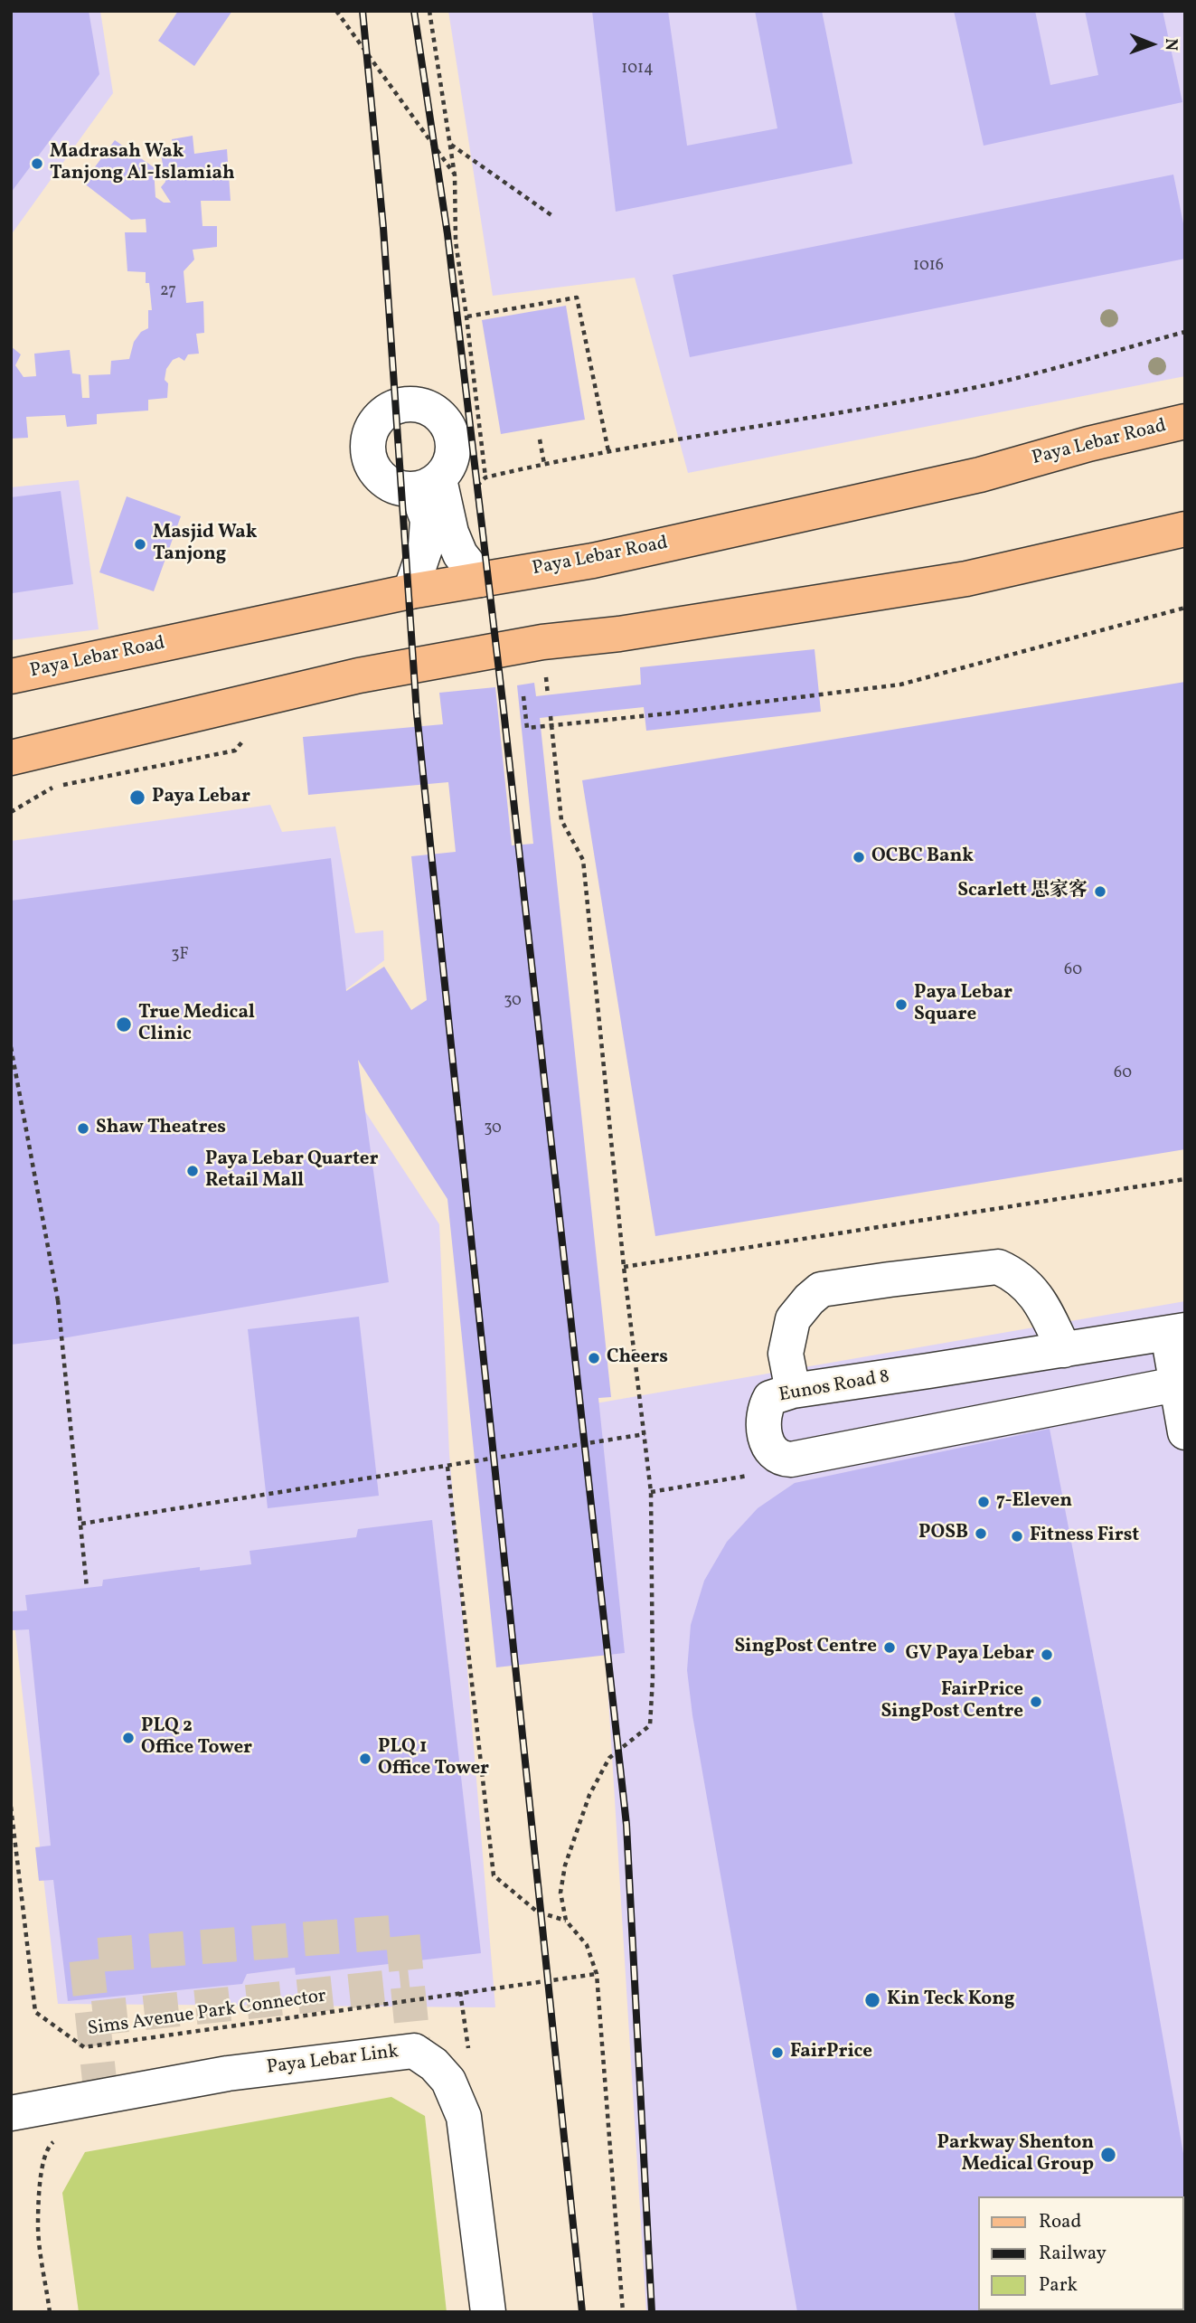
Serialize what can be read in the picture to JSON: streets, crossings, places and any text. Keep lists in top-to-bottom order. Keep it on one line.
{"streets":{"main road":["Paya Lebar Road"],"street":["Eunos Road 8","Paya Lebar Link"],"path":["Sims Avenue Park Connector"]},"places":["Madrasah Wak Tanjong Al-Islamiah","Masjid Wak Tanjong","Paya Lebar","OCBC Bank","Scarlett 思家客","Paya Lebar Square","True Medical Clinic","Shaw Theatres","Paya Lebar Quarter Retail Mall","Cheers","7-Eleven","POSB","Fitness First","SingPost Centre","GV Paya Lebar","FairPrice SingPost Centre","PLQ 2 Office Tower","PLQ 1 Office Tower","Kin Teck Kong","FairPrice","Parkway Shenton Medical Group"],"house_numbers":["1014","1016","27","3F","60","30","60","30"],"legend":["Road","Railway","Park"],"north":"right"}
